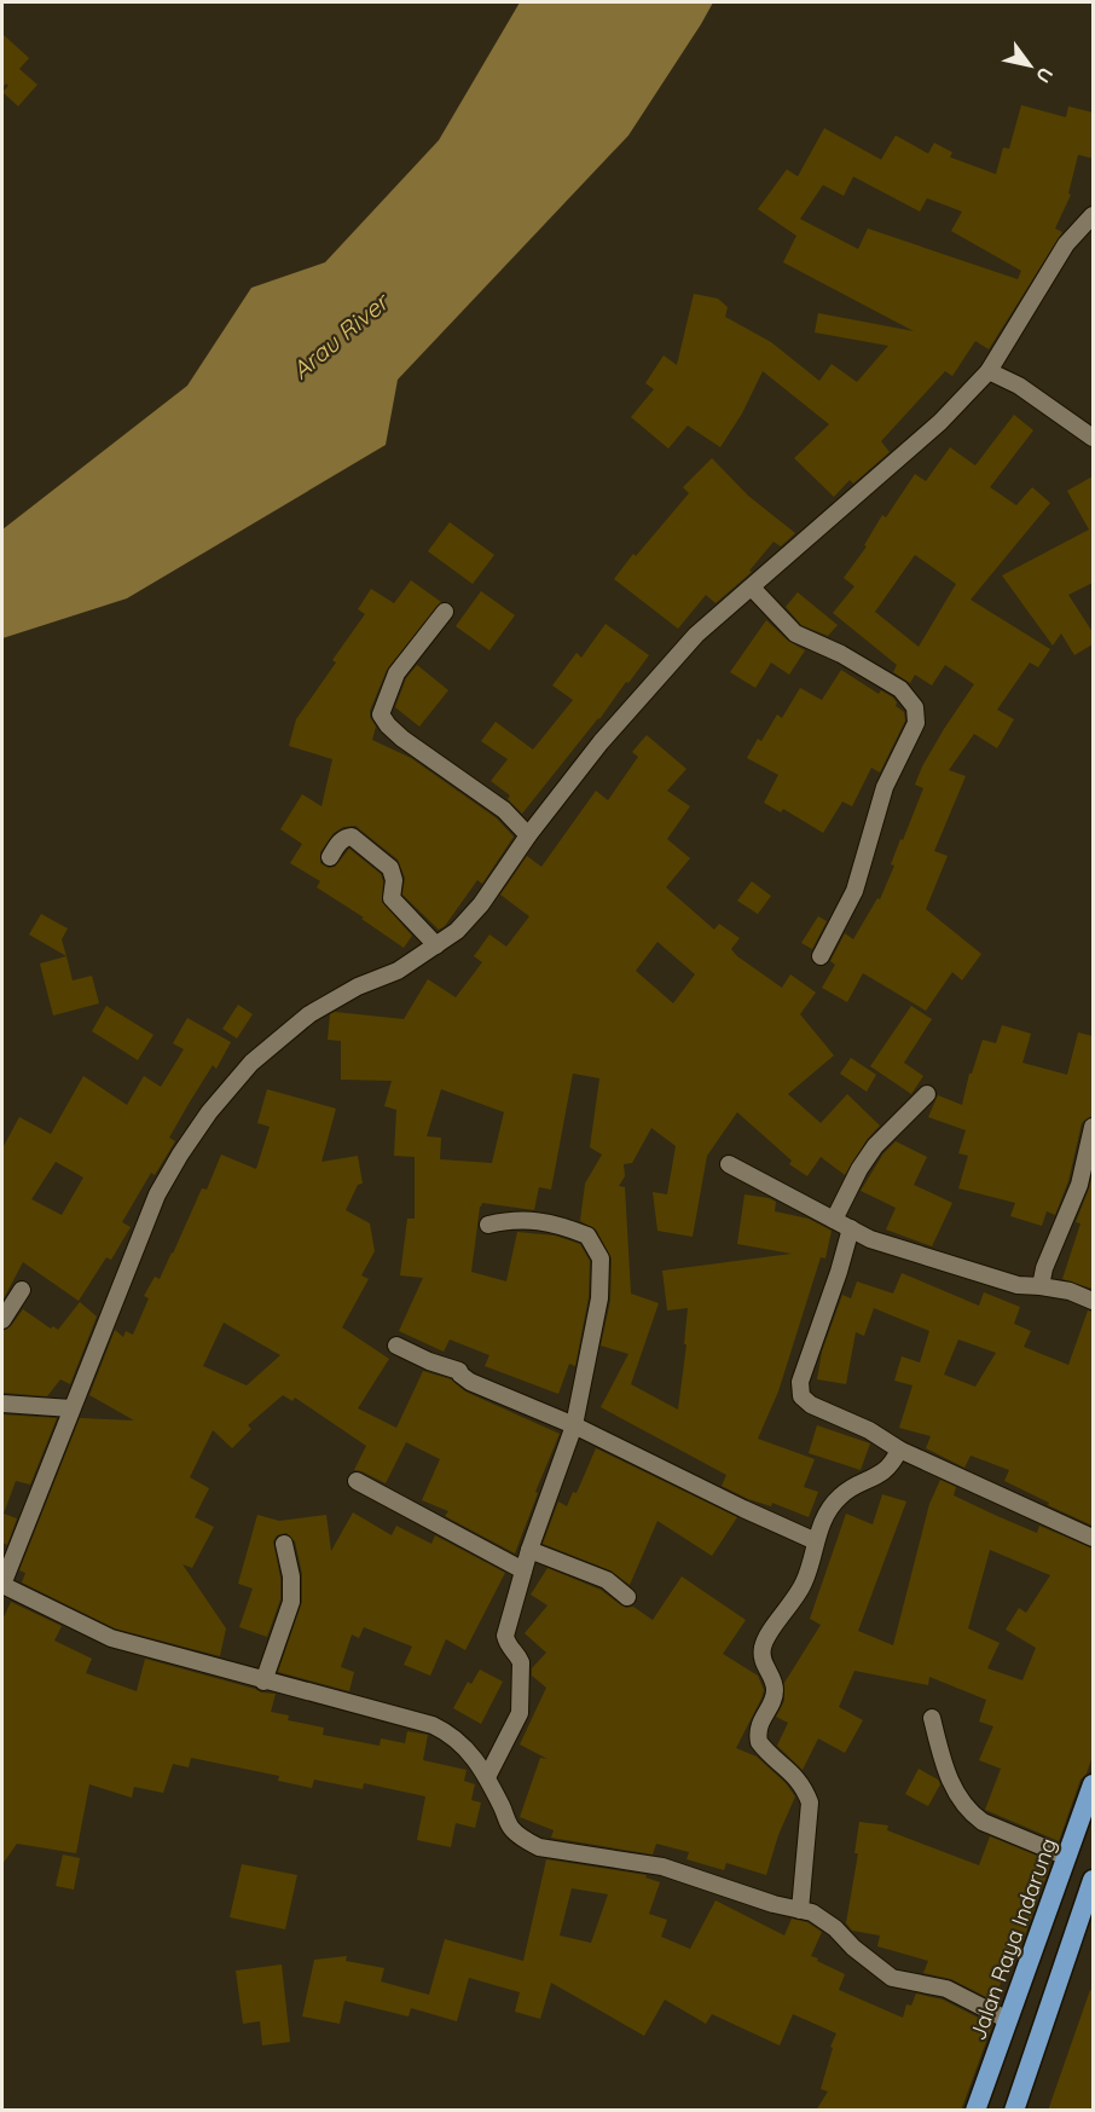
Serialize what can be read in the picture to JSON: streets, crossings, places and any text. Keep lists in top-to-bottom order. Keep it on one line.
{"streets":{"highway":["Jalan Raya Indarung"]},"water":["Arau River"],"north":"bottom right"}
